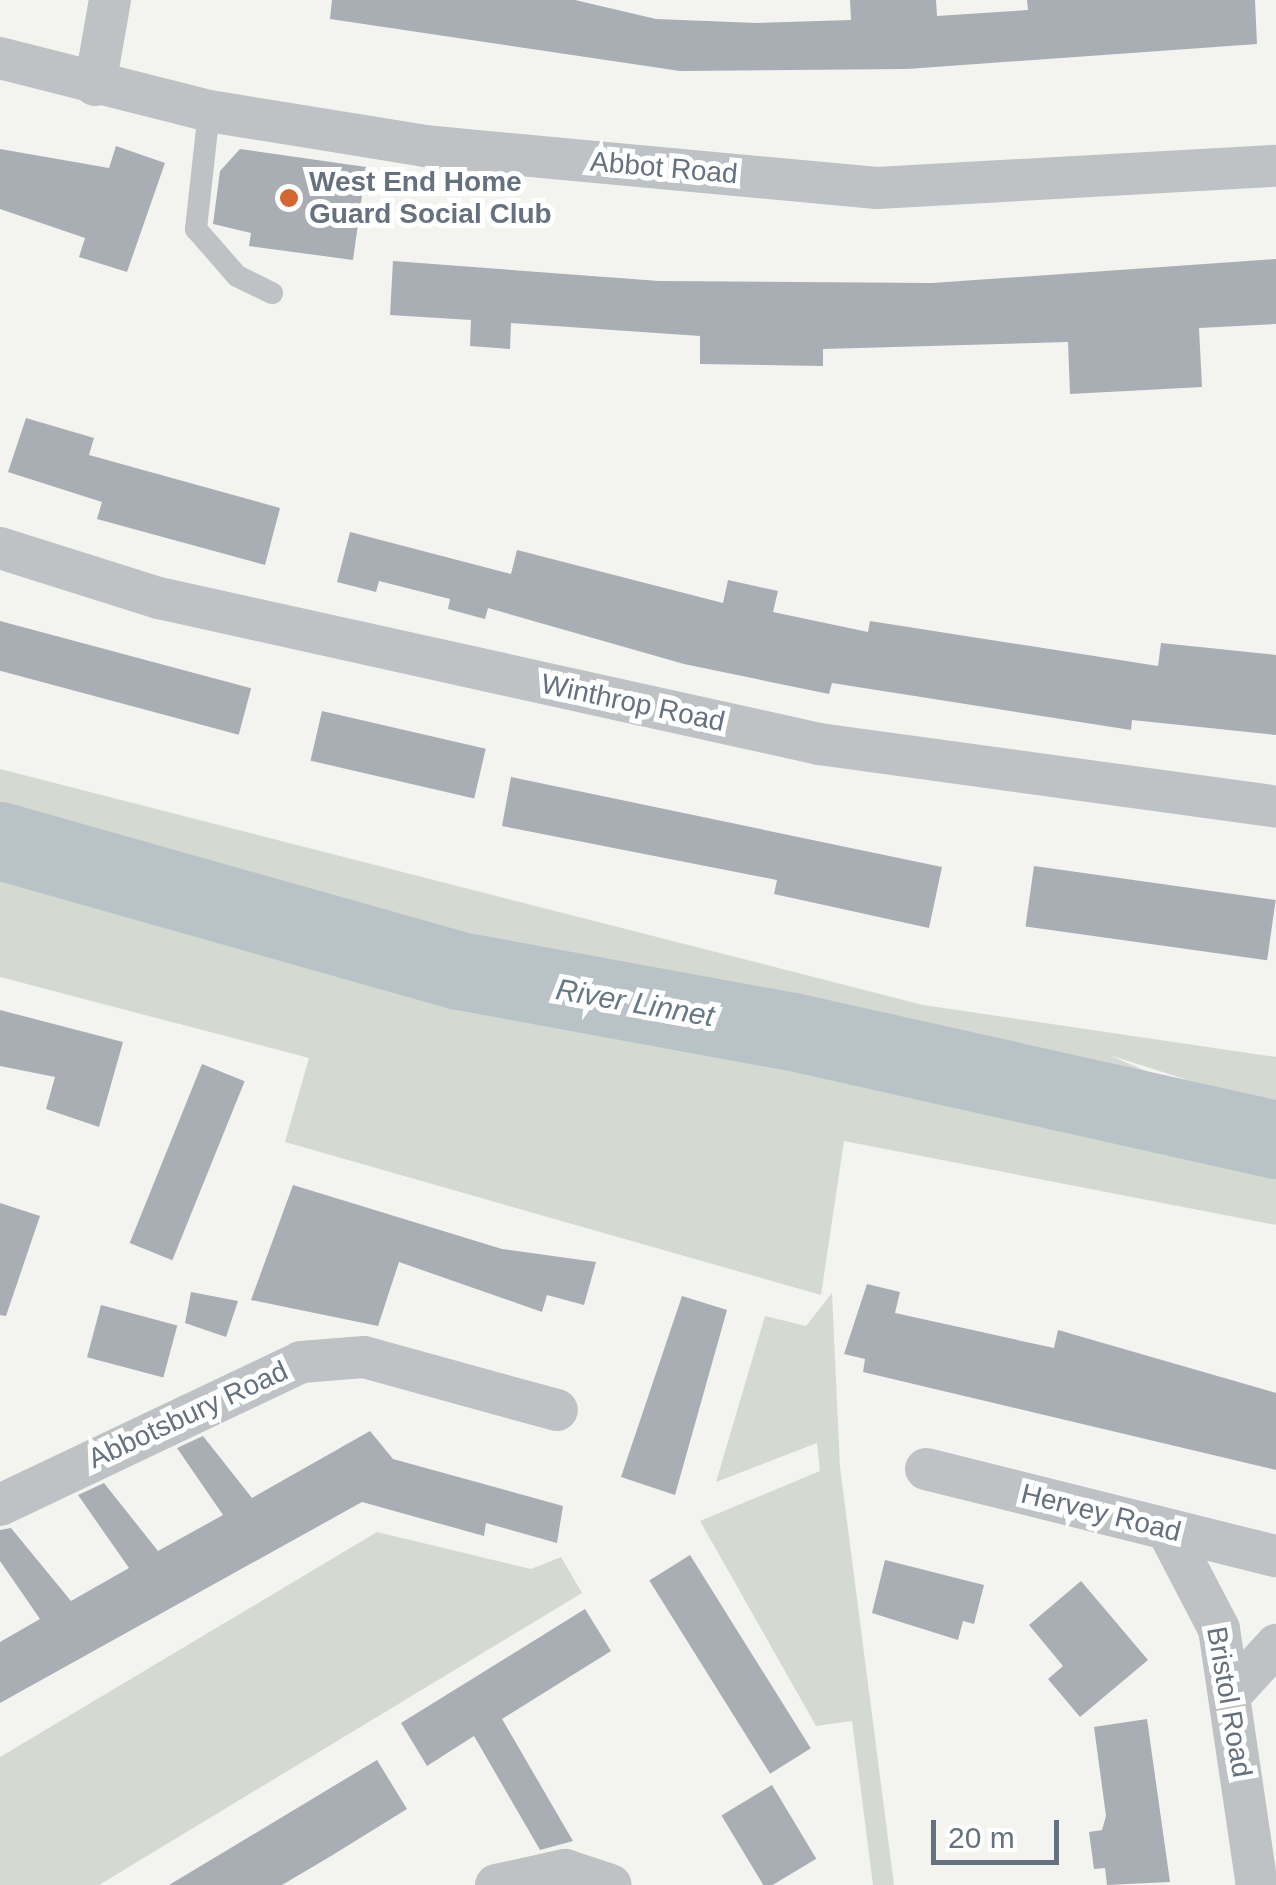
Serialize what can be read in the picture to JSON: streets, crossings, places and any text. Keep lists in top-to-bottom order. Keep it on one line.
{"streets":{"street":["Abbot Road","Winthrop Road","Abbotsbury Road","Hervey Road","Bristol Road"]},"crossings":[["Hervey Road","Bristol Road"]],"water":["River Linnet"],"places":["West End Home Guard Social Club"],"scale_bar":"20 m"}
